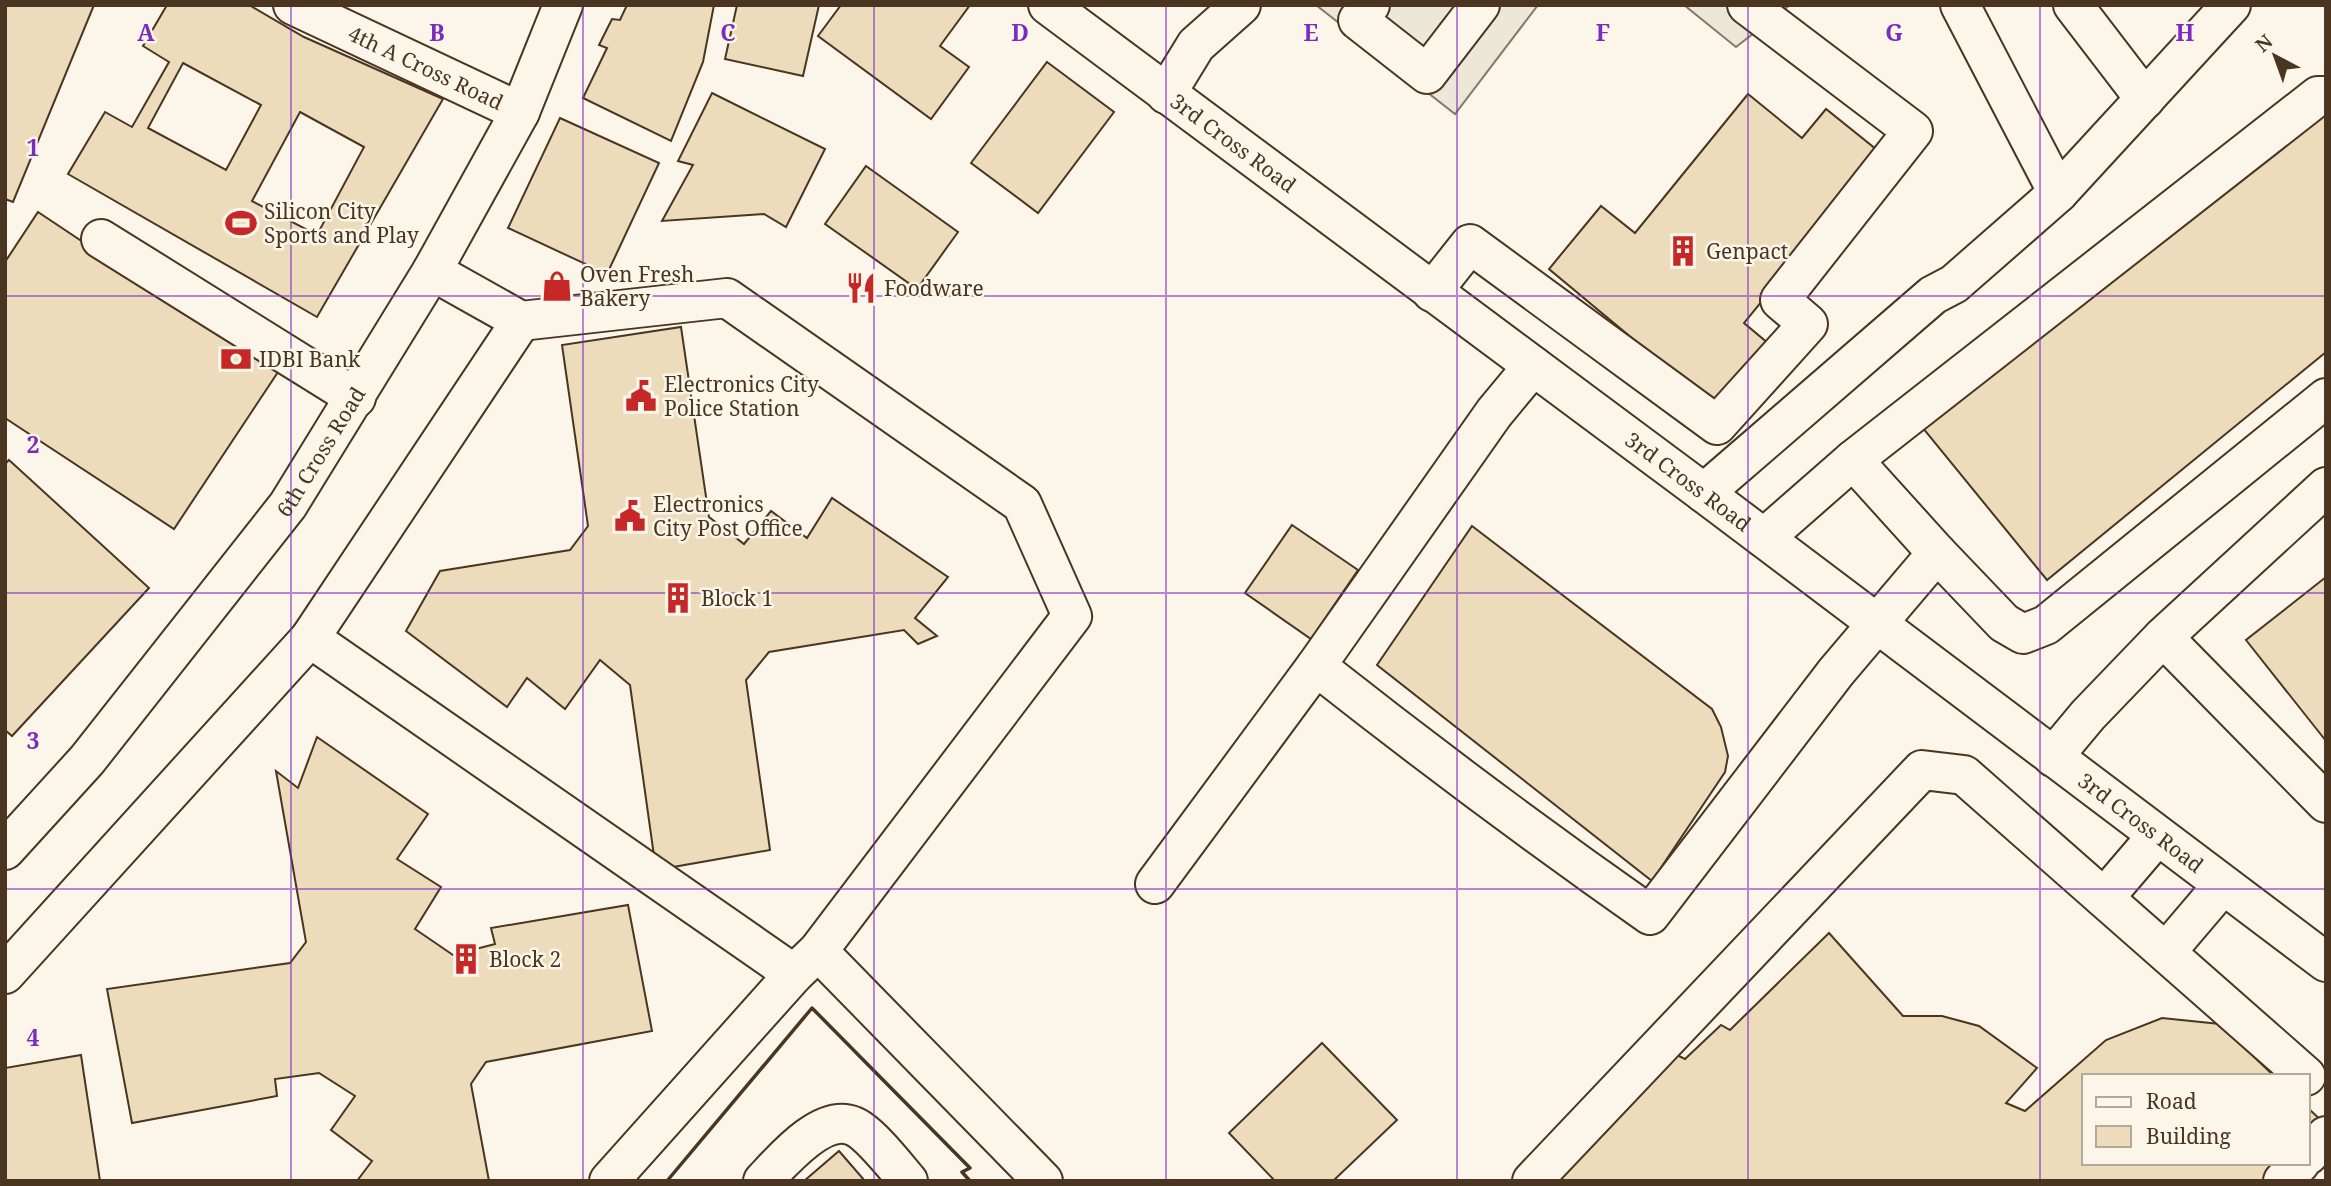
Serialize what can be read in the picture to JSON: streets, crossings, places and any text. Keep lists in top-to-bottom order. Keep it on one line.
{"streets":{"street":["4th A Cross Road","3rd Cross Road","6th Cross Road"]},"crossings":[["4th A Cross Road","6th Cross Road"]],"places":{"sports":["Silicon City Sports and Play"],"building":["Genpact","Block 1","Block 2"],"shop":["Oven Fresh Bakery"],"restaurant":["Foodware"],"bank":["IDBI Bank"],"public building":["Electronics City Police Station","Electronics City Post Office"]},"legend":["Road","Building"],"north":"top left","grid":{"columns":["A","B","C","D","E","F","G","H"],"rows":["1","2","3","4"]}}
